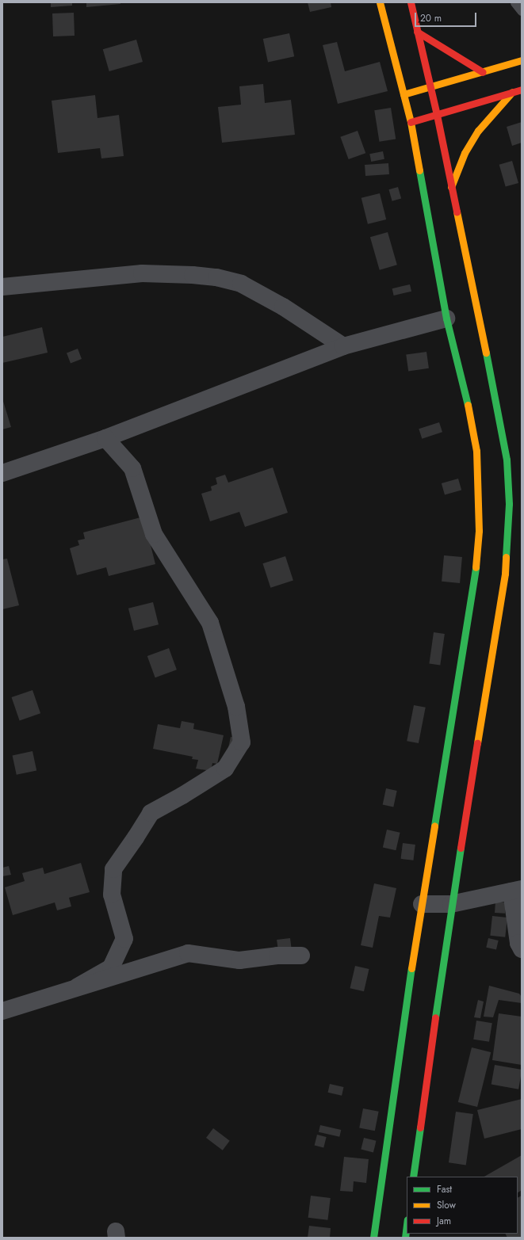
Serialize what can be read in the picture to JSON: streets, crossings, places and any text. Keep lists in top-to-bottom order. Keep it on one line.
{"legend":["Fast","Slow","Jam"],"scale_bar":"20 m"}
